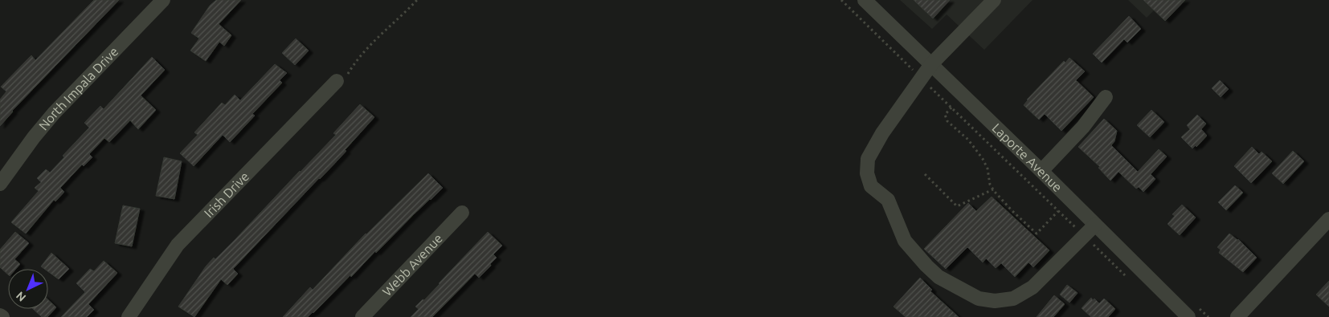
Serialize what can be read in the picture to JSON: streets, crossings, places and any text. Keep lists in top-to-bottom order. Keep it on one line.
{"streets":{"street":["North Impala Drive","Laporte Avenue","Irish Drive","Webb Avenue"]},"north":"bottom left"}
